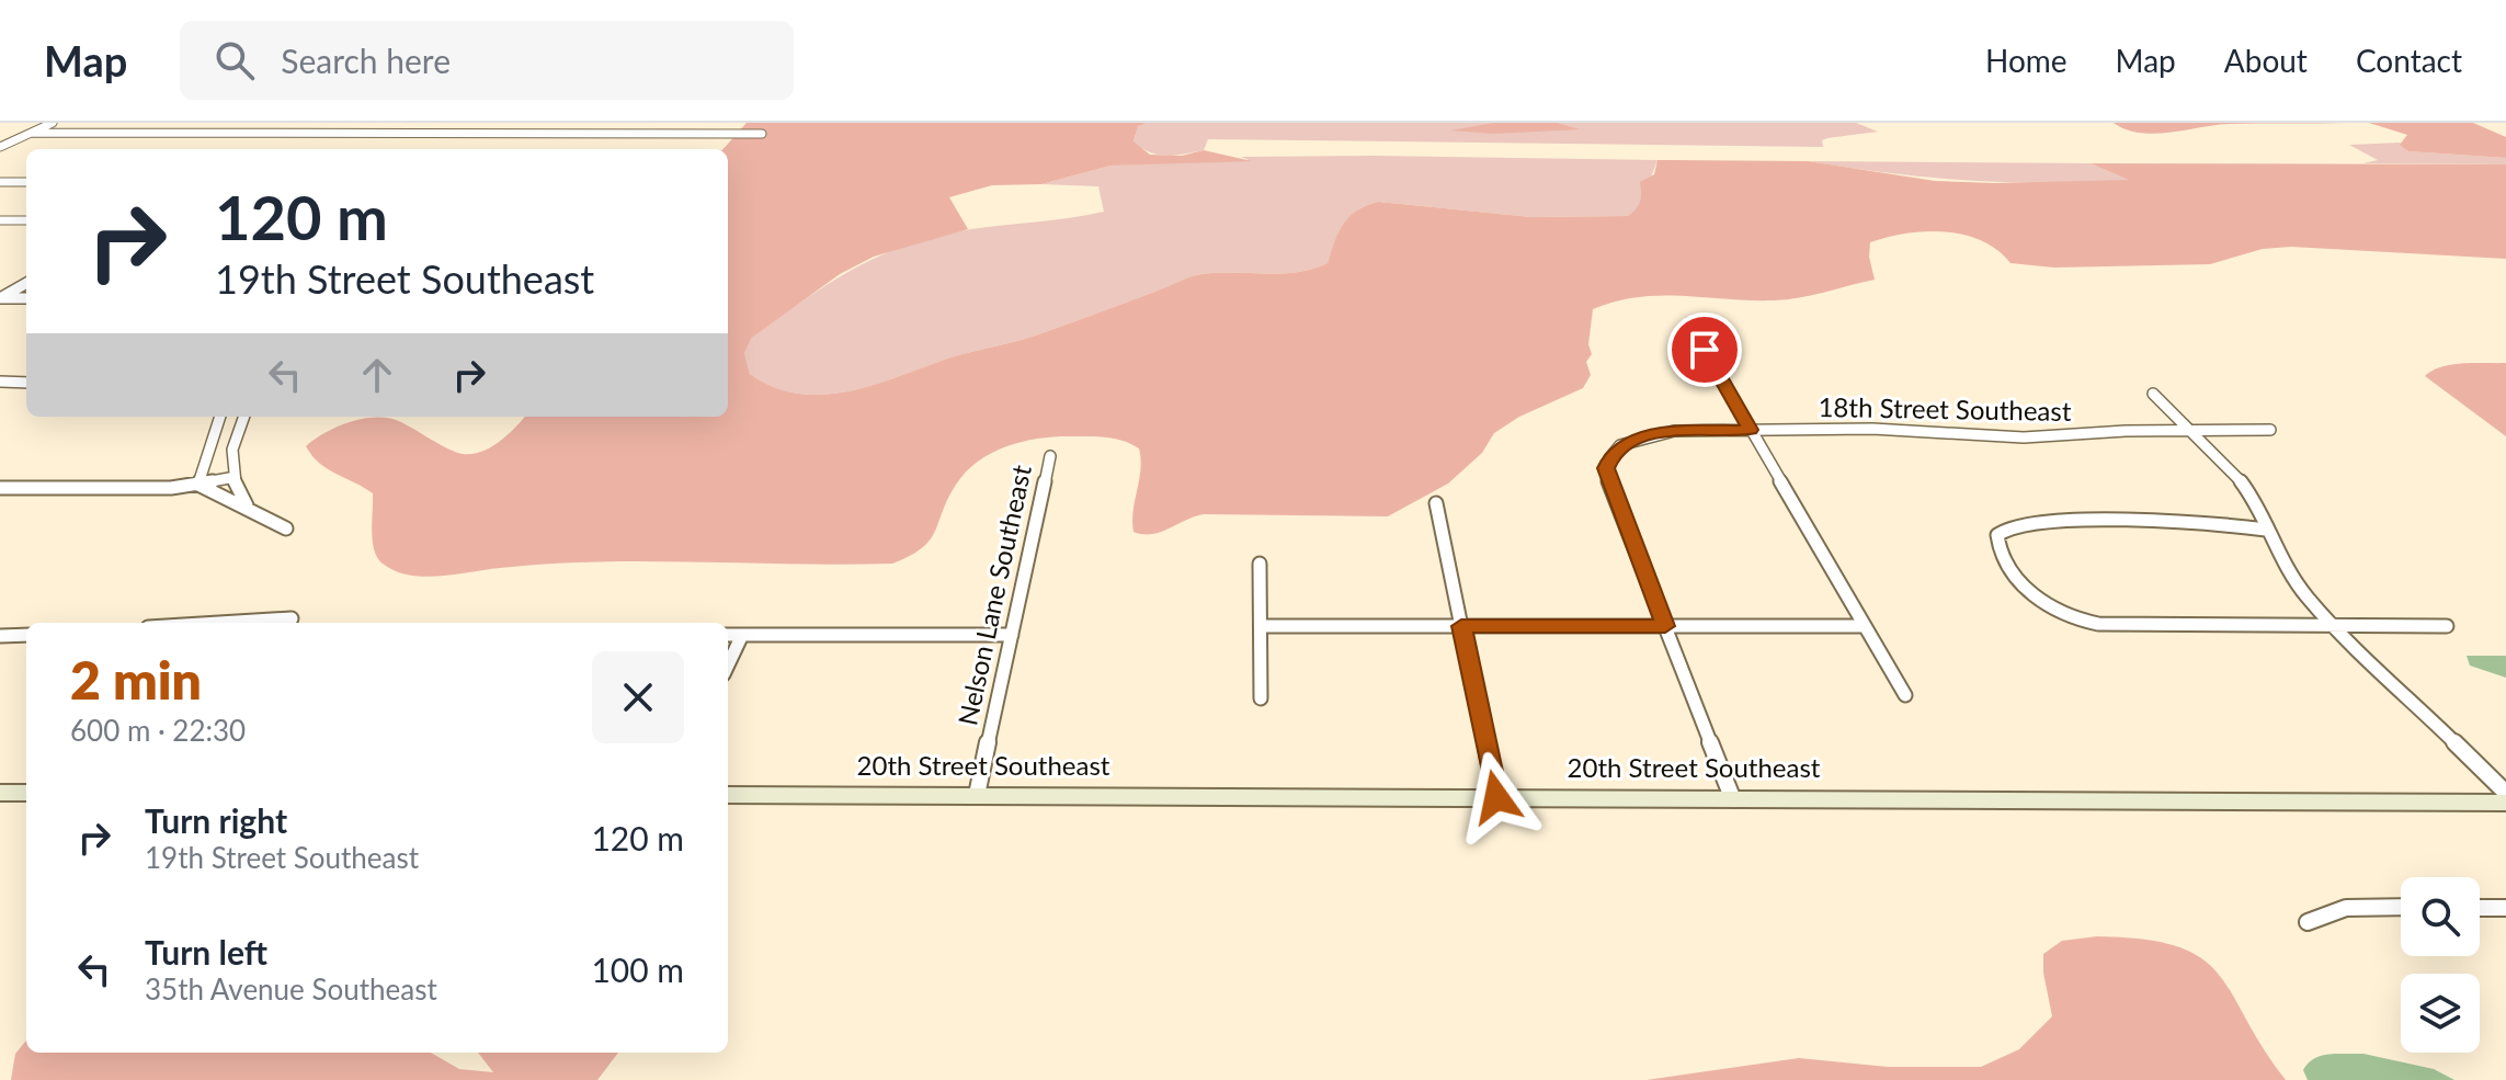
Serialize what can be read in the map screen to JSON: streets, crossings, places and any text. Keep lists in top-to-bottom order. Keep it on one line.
{"streets":{"street":["18th Street Southeast","Nelson Lane Southeast","20th Street Southeast"]},"crossings":[["Nelson Lane Southeast","20th Street Southeast"]],"page":{"header":"Map","search":"Search here","nav":["Home","Map","About","Contact"],"turn":["120 m","19th Street Southeast"],"heading":["2 min","600 m · 22:30"],"list":[{"name":"Turn right","note":"19th Street Southeast","value":"120 m"},{"name":"Turn left","note":"35th Avenue Southeast","value":"100 m"}]}}
